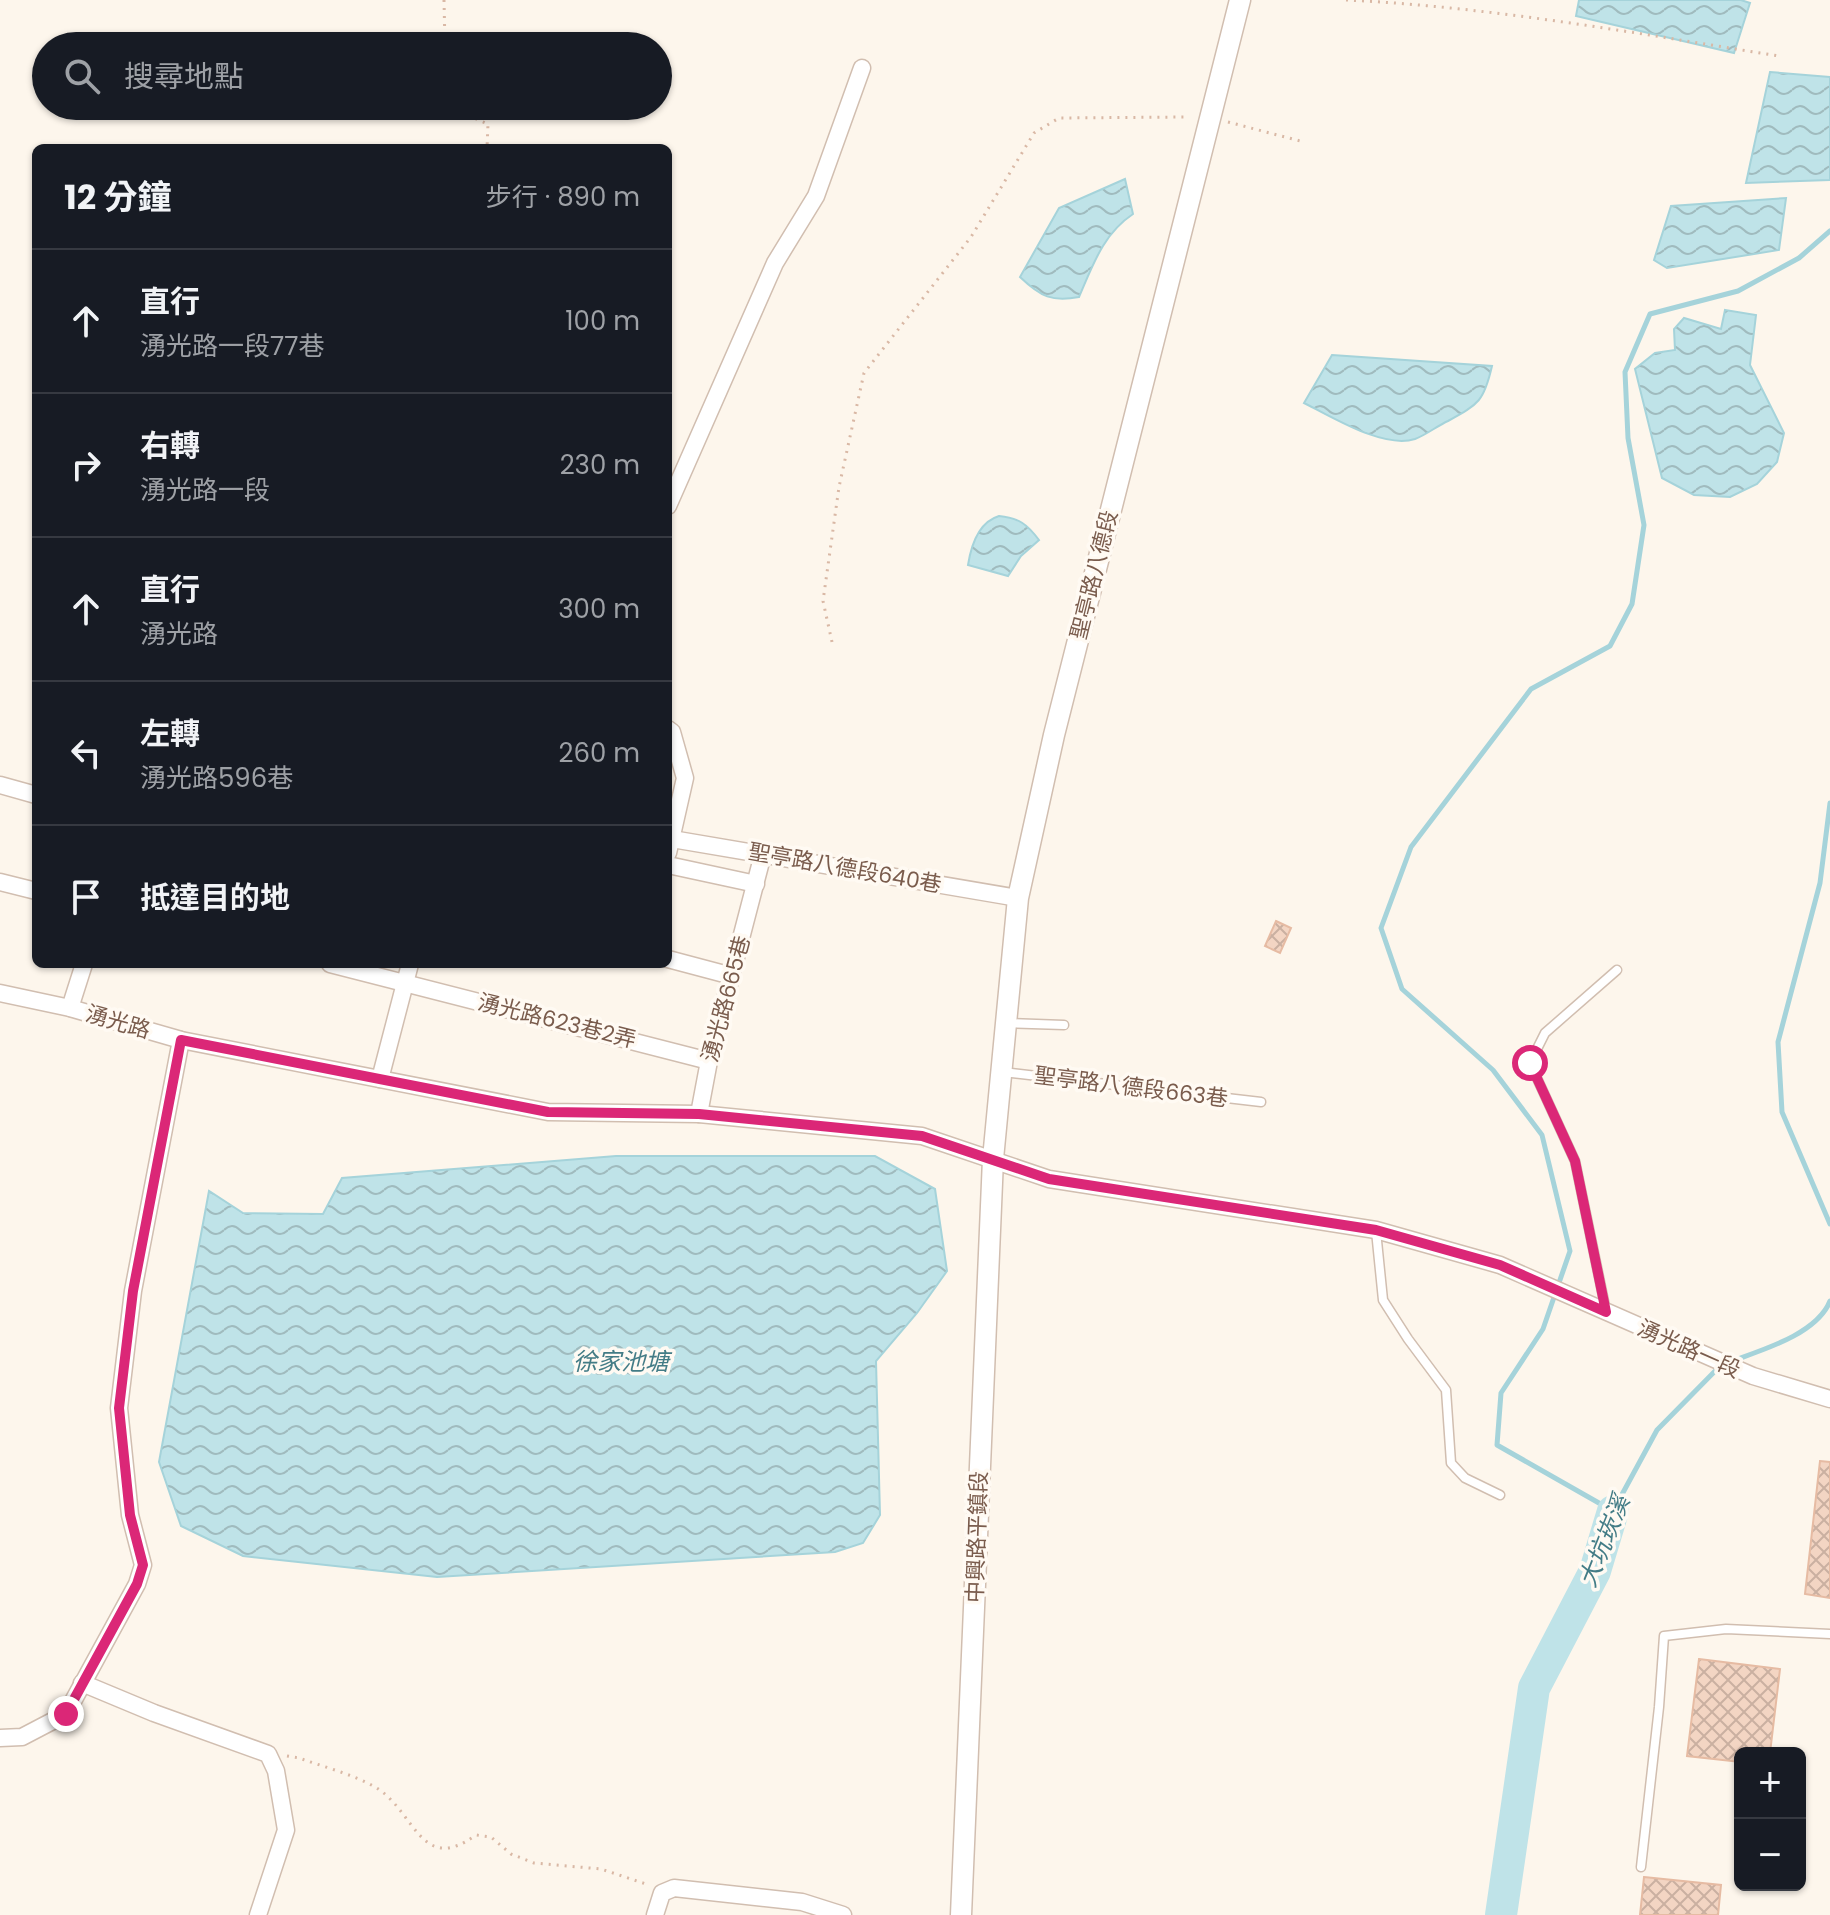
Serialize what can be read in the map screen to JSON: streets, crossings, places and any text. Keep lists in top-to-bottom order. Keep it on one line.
{"streets":{"street":["聖亭路八德段","聖亭路八德段640巷","湧光路665巷","湧光路623巷2弄","湧光路","湧光路一段","中興路平鎮段"],"lane":["聖亭路八德段663巷"]},"crossings":[["聖亭路八德段","聖亭路八德段640巷"],["聖亭路八德段","湧光路"],["聖亭路八德段","聖亭路八德段663巷"],["聖亭路八德段","湧光路一段"],["聖亭路八德段","中興路平鎮段"],["聖亭路八德段640巷","湧光路665巷"],["湧光路665巷","湧光路623巷2弄"],["湧光路665巷","湧光路"],["湧光路","湧光路一段"],["湧光路","中興路平鎮段"],["湧光路一段","中興路平鎮段"]],"water":["徐家池塘","大坑崁溪"],"page":{"search":"搜尋地點","heading":["12 分鐘","步行 · 890 m"],"list":[["直行","湧光路一段77巷","100 m"],["右轉","湧光路一段","230 m"],["直行","湧光路","300 m"],["左轉","湧光路596巷","260 m"],"抵達目的地"],"map_buttons":["+","−"]}}
